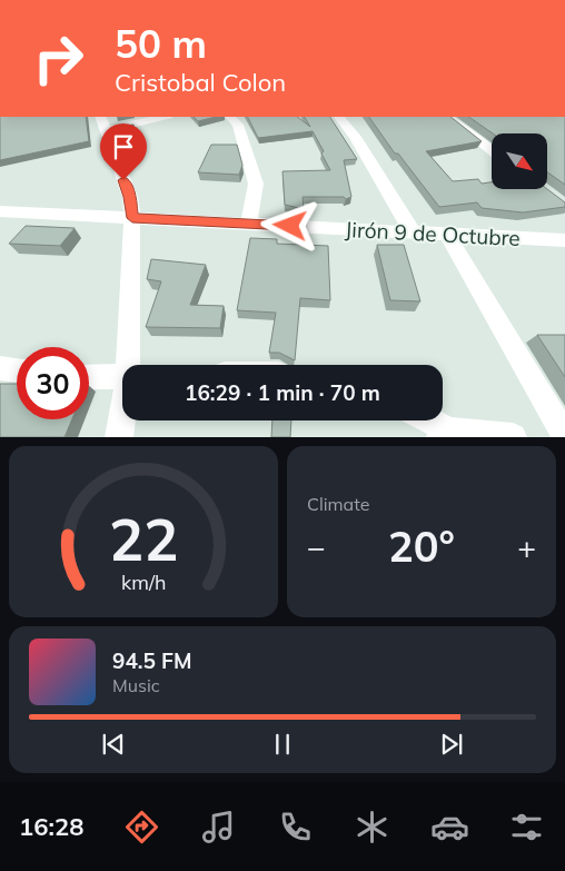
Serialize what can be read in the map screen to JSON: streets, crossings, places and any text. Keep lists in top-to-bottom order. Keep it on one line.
{"streets":{"street":["Jirón 9 de Octubre"]},"north":"bottom right","page":{"turn":["50 m","Cristobal Colon"],"limit":"30","trip":"16:29 · 1 min · 70 m","tile":"Climate","heat":["−","20°","+"],"song":["94.5 FM","Music"],"tabs":"16:28","gauge":["22","km/h"]}}
